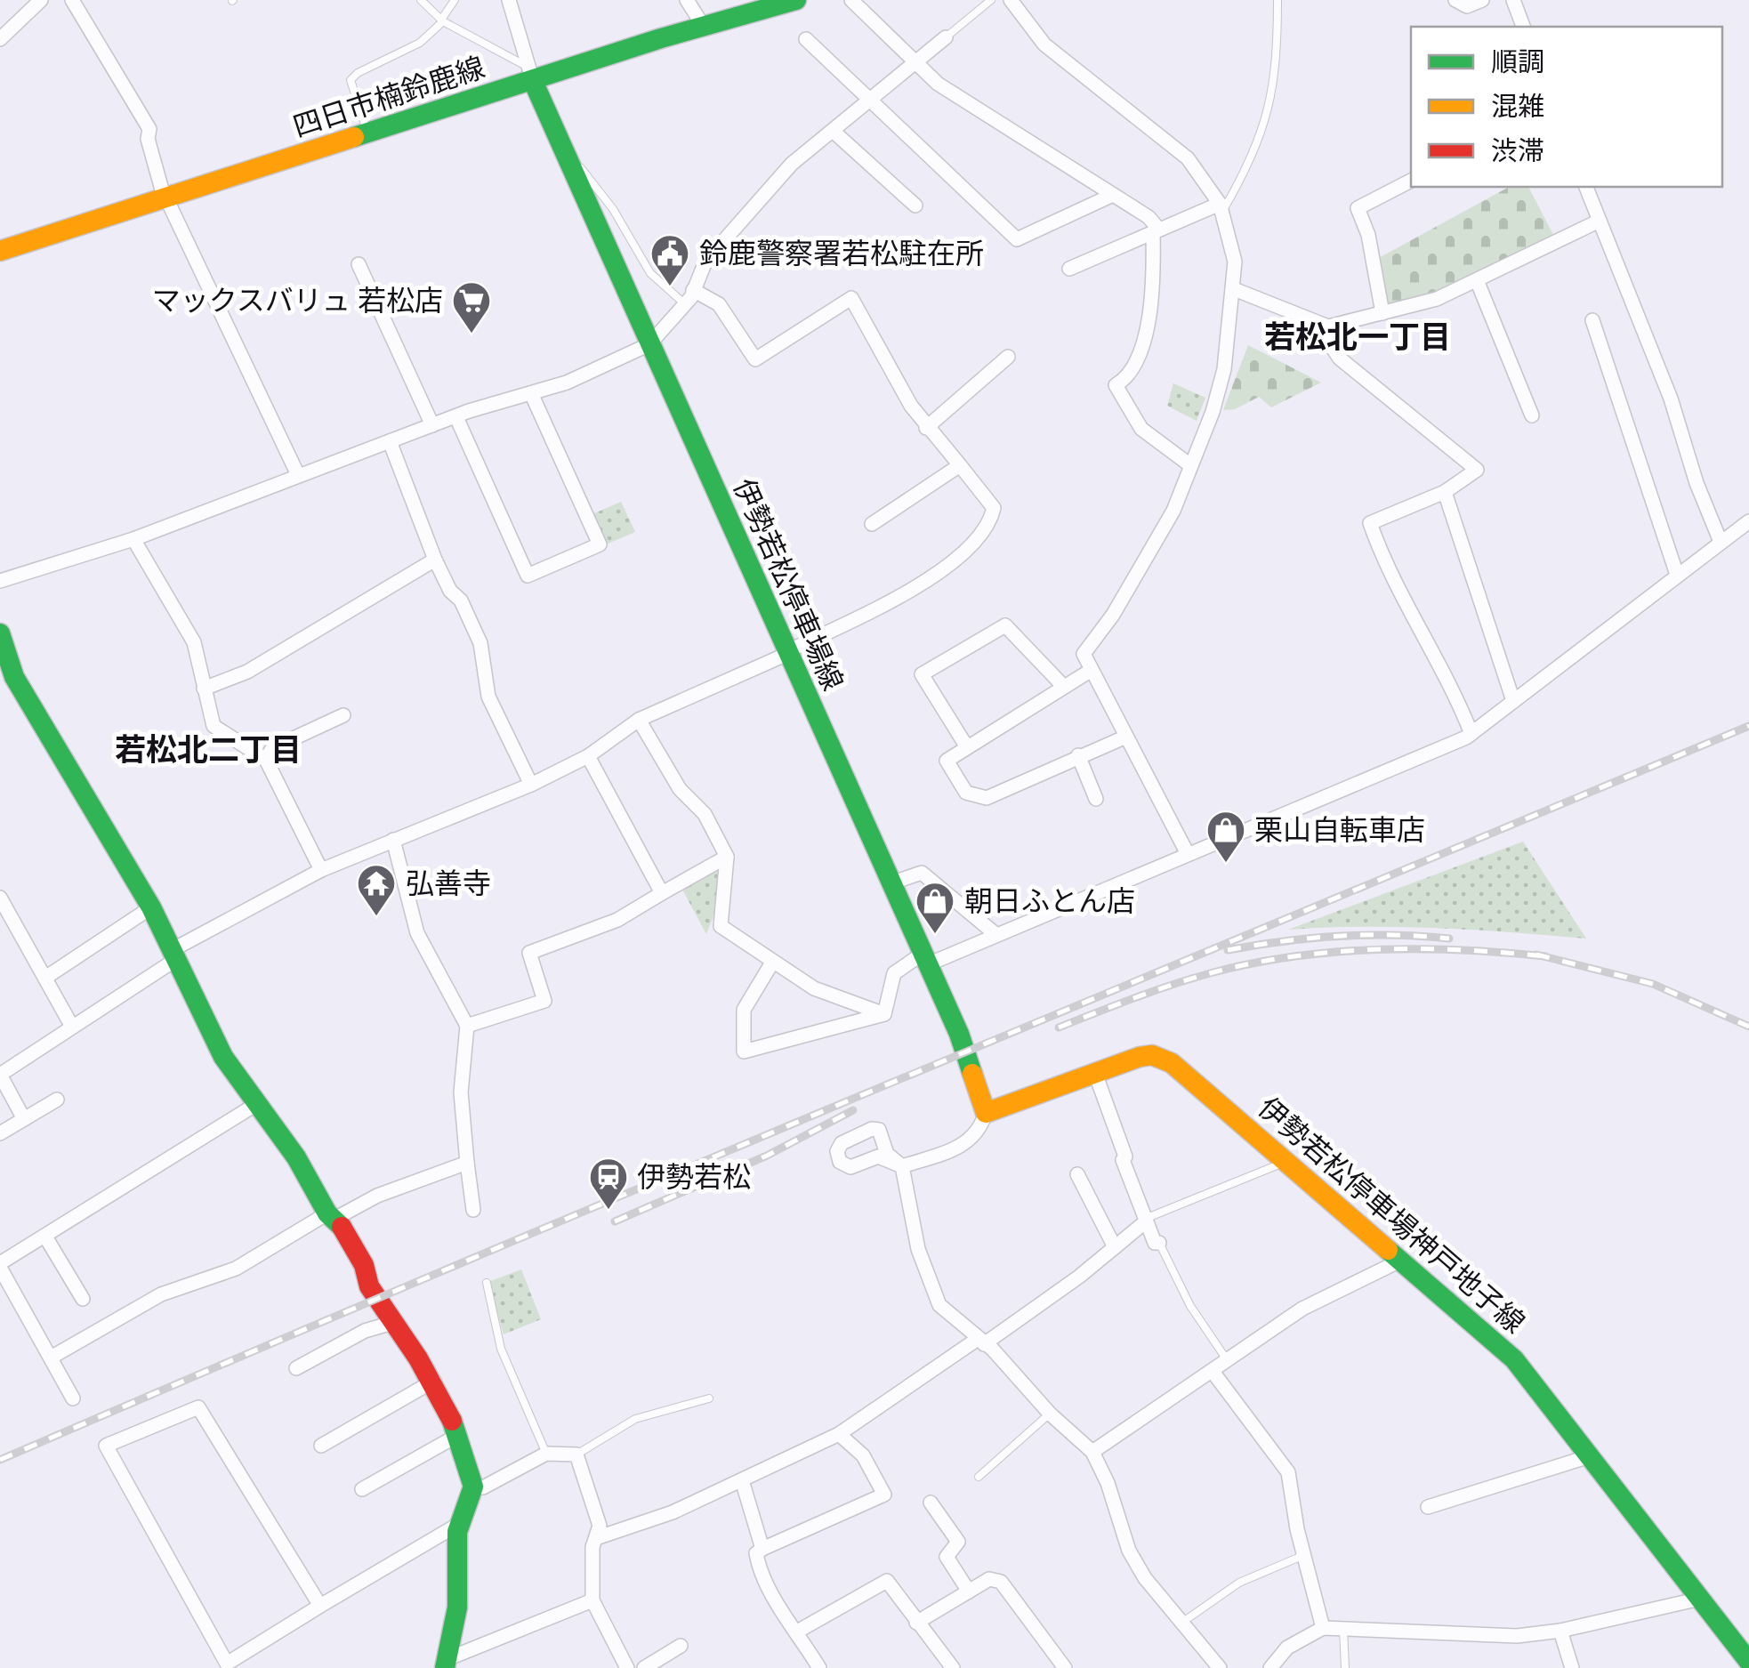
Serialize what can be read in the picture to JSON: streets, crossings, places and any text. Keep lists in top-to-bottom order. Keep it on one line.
{"streets":{"main road":["四日市楠鈴鹿線","伊勢若松停車場線","伊勢若松停車場神戸地子線"]},"crossings":[["四日市楠鈴鹿線","伊勢若松停車場線"],["伊勢若松停車場線","伊勢若松停車場神戸地子線"]],"districts":["若松北一丁目","若松北二丁目"],"places":{"public building":["鈴鹿警察署若松駐在所"],"supermarket":["マックスバリュ 若松店"],"shop":["栗山自転車店","朝日ふとん店"],"temple":["弘善寺"],"station":["伊勢若松"]},"legend":["順調","混雑","渋滞"]}
